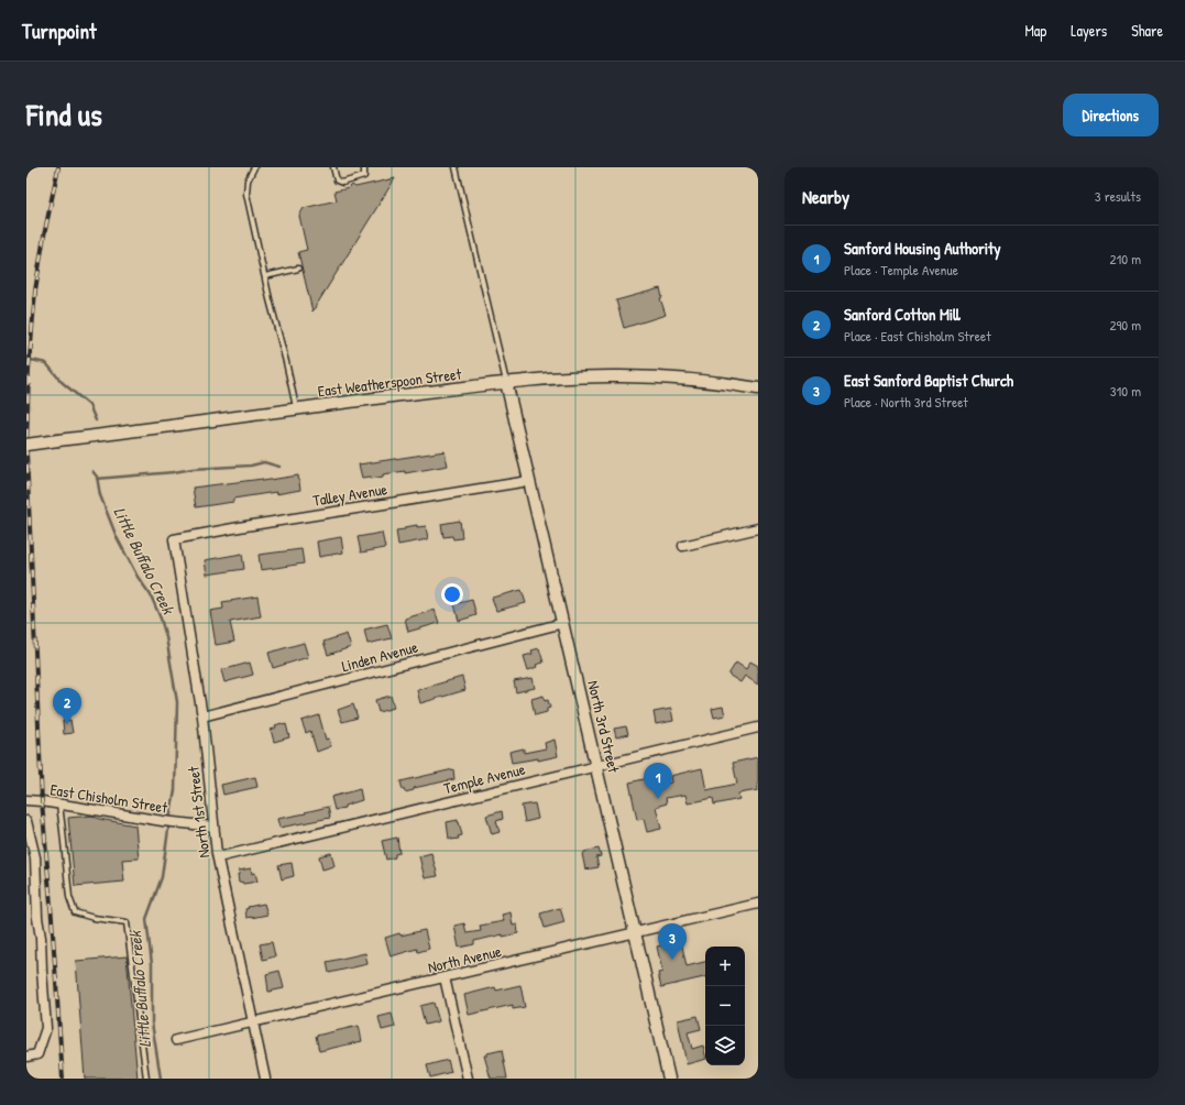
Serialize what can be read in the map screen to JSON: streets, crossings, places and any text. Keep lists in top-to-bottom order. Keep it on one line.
{"streets":{"street":["East Weatherspoon Street","Talley Avenue","Linden Avenue","North 3rd Street","Temple Avenue","East Chisholm Street","North 1st Street","North Avenue"]},"crossings":[["East Weatherspoon Street","North 3rd Street"],["Talley Avenue","North 3rd Street"],["Talley Avenue","North 1st Street"],["Linden Avenue","North 3rd Street"],["Linden Avenue","North 1st Street"],["North 3rd Street","Temple Avenue"],["North 3rd Street","North Avenue"],["Temple Avenue","North 1st Street"],["East Chisholm Street","North 1st Street"],["North 1st Street","North Avenue"]],"water":["Little Buffalo Creek"],"page":{"header":"Turnpoint","nav":["Map","Layers","Share"],"title":"Find us","buttons":"Directions","heading":["Nearby","3 results"],"list":[{"mark":"1","name":"Sanford Housing Authority","note":"Place · Temple Avenue","value":"210 m"},{"mark":"2","name":"Sanford Cotton Mill","note":"Place · East Chisholm Street","value":"290 m"},{"mark":"3","name":"East Sanford Baptist Church","note":"Place · North 3rd Street","value":"310 m"}],"pins":["2","1","3"],"map_buttons":["+","−"]}}
